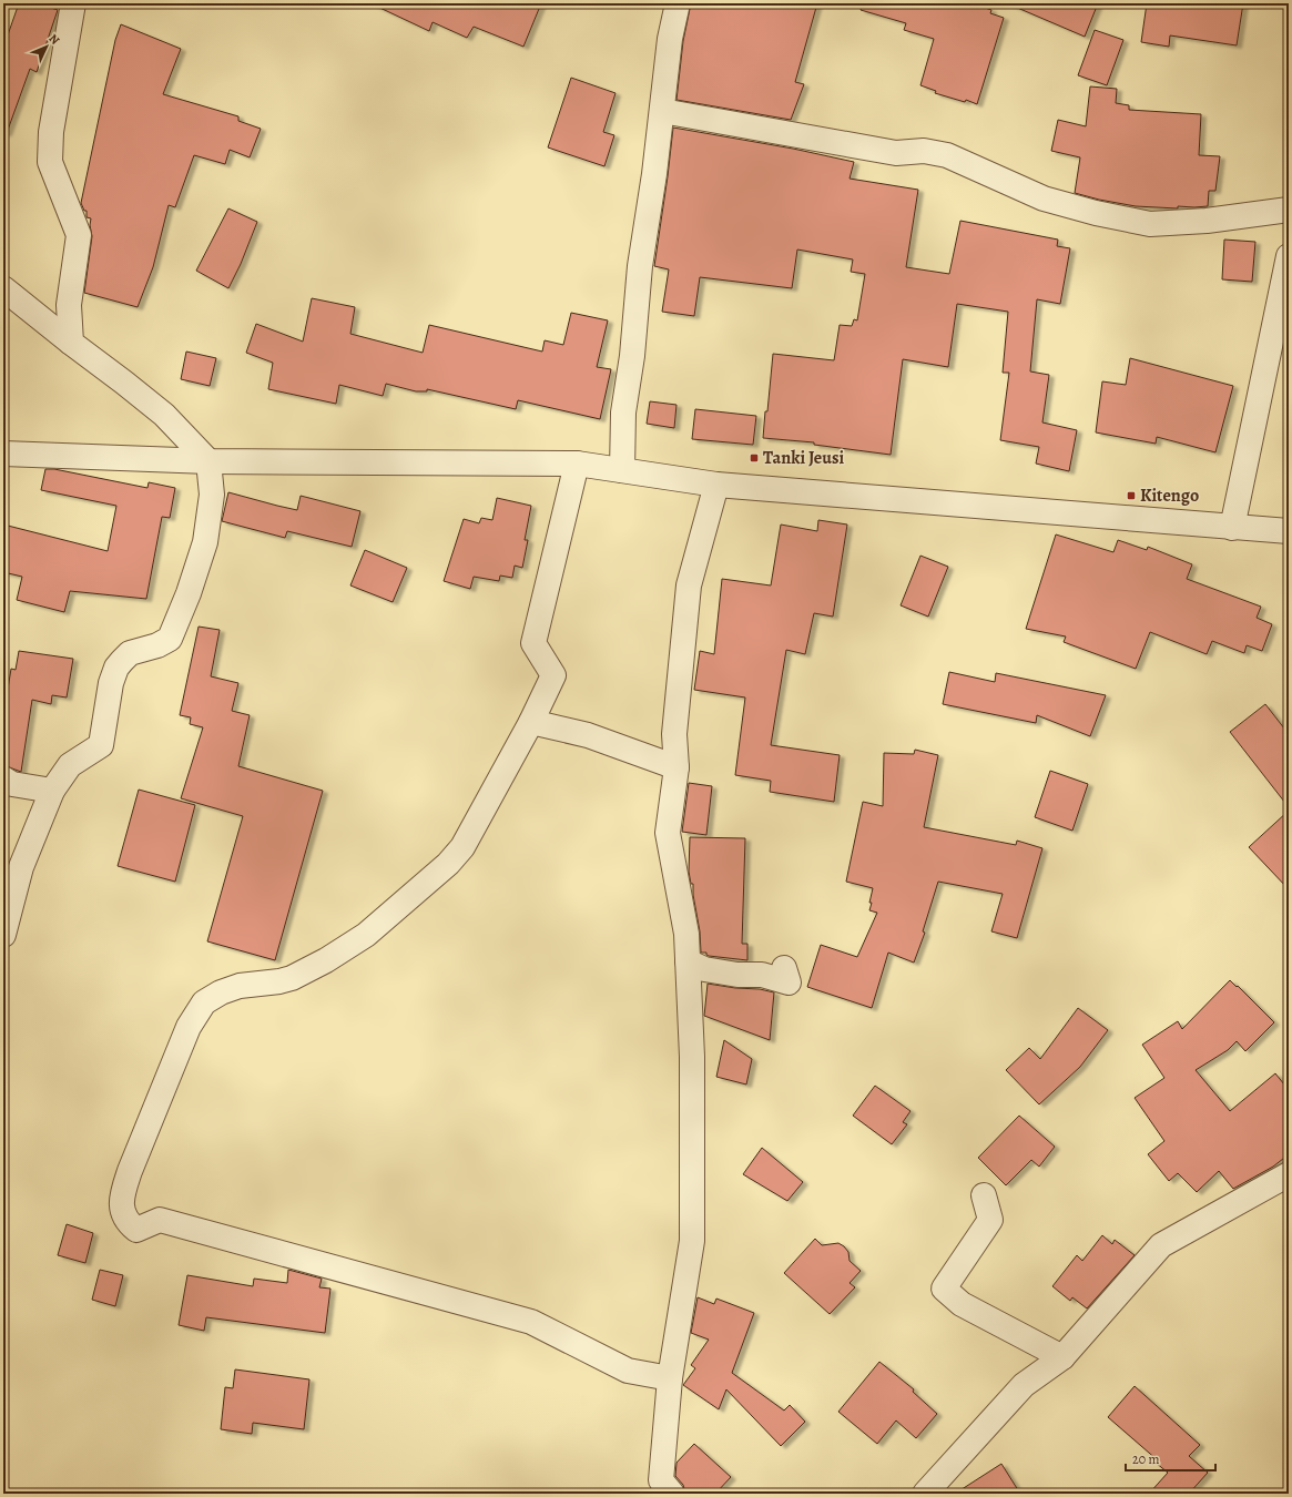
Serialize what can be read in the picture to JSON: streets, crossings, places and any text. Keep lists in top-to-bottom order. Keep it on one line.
{"places":{"transit":["Tanki Jeusi","Kitengo"]},"scale_bar":"20 m","north":"top right"}
